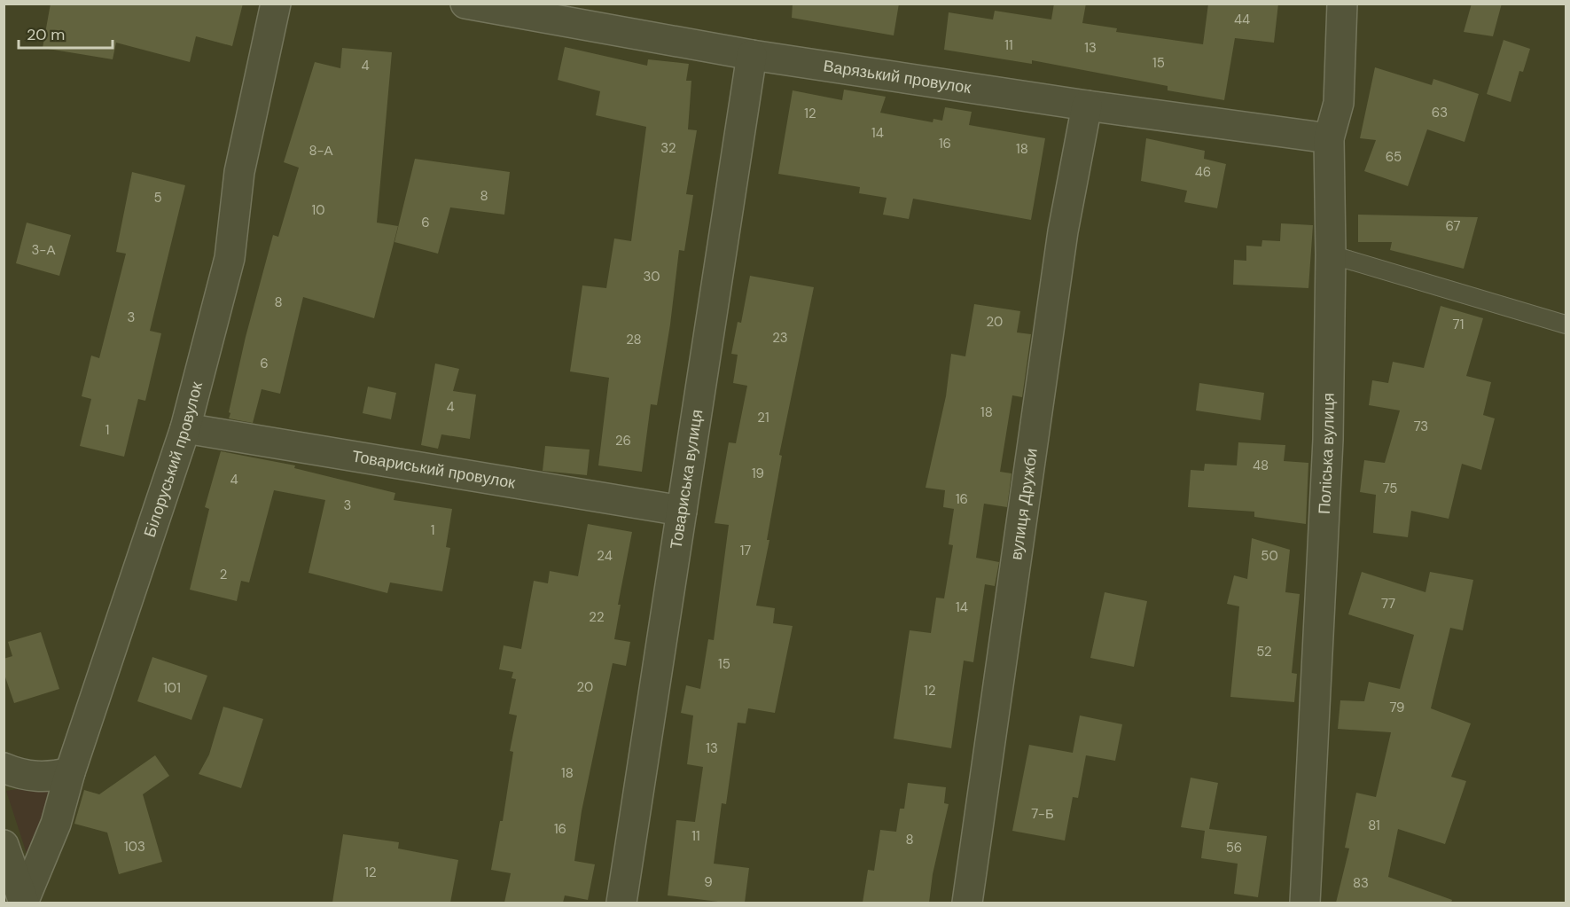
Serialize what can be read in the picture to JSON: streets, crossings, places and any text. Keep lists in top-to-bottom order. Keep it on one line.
{"streets":{"street":["Варязький провулок","Поліська вулиця","Білоруський провулок","Товариський провулок","Товариська вулиця","вулиця Дружби"]},"crossings":[["Варязький провулок","Поліська вулиця"],["Варязький провулок","Товариська вулиця"],["Варязький провулок","вулиця Дружби"],["Білоруський провулок","Товариський провулок"],["Товариський провулок","Товариська вулиця"]],"house_numbers":["44","11","13","15","4","63","12","14","16","32","18","8-А","65","46","8","5","10","6","67","3-А","30","8","3","20","71","23","28","6","4","18","21","73","1","26","48","19","4","75","16","3","1","17","24","50","2","77","14","22","52","15","20","101","12","79","13","18","7-Б","81","16","11","8","103","56","12","9","83"],"scale_bar":"20 m"}
